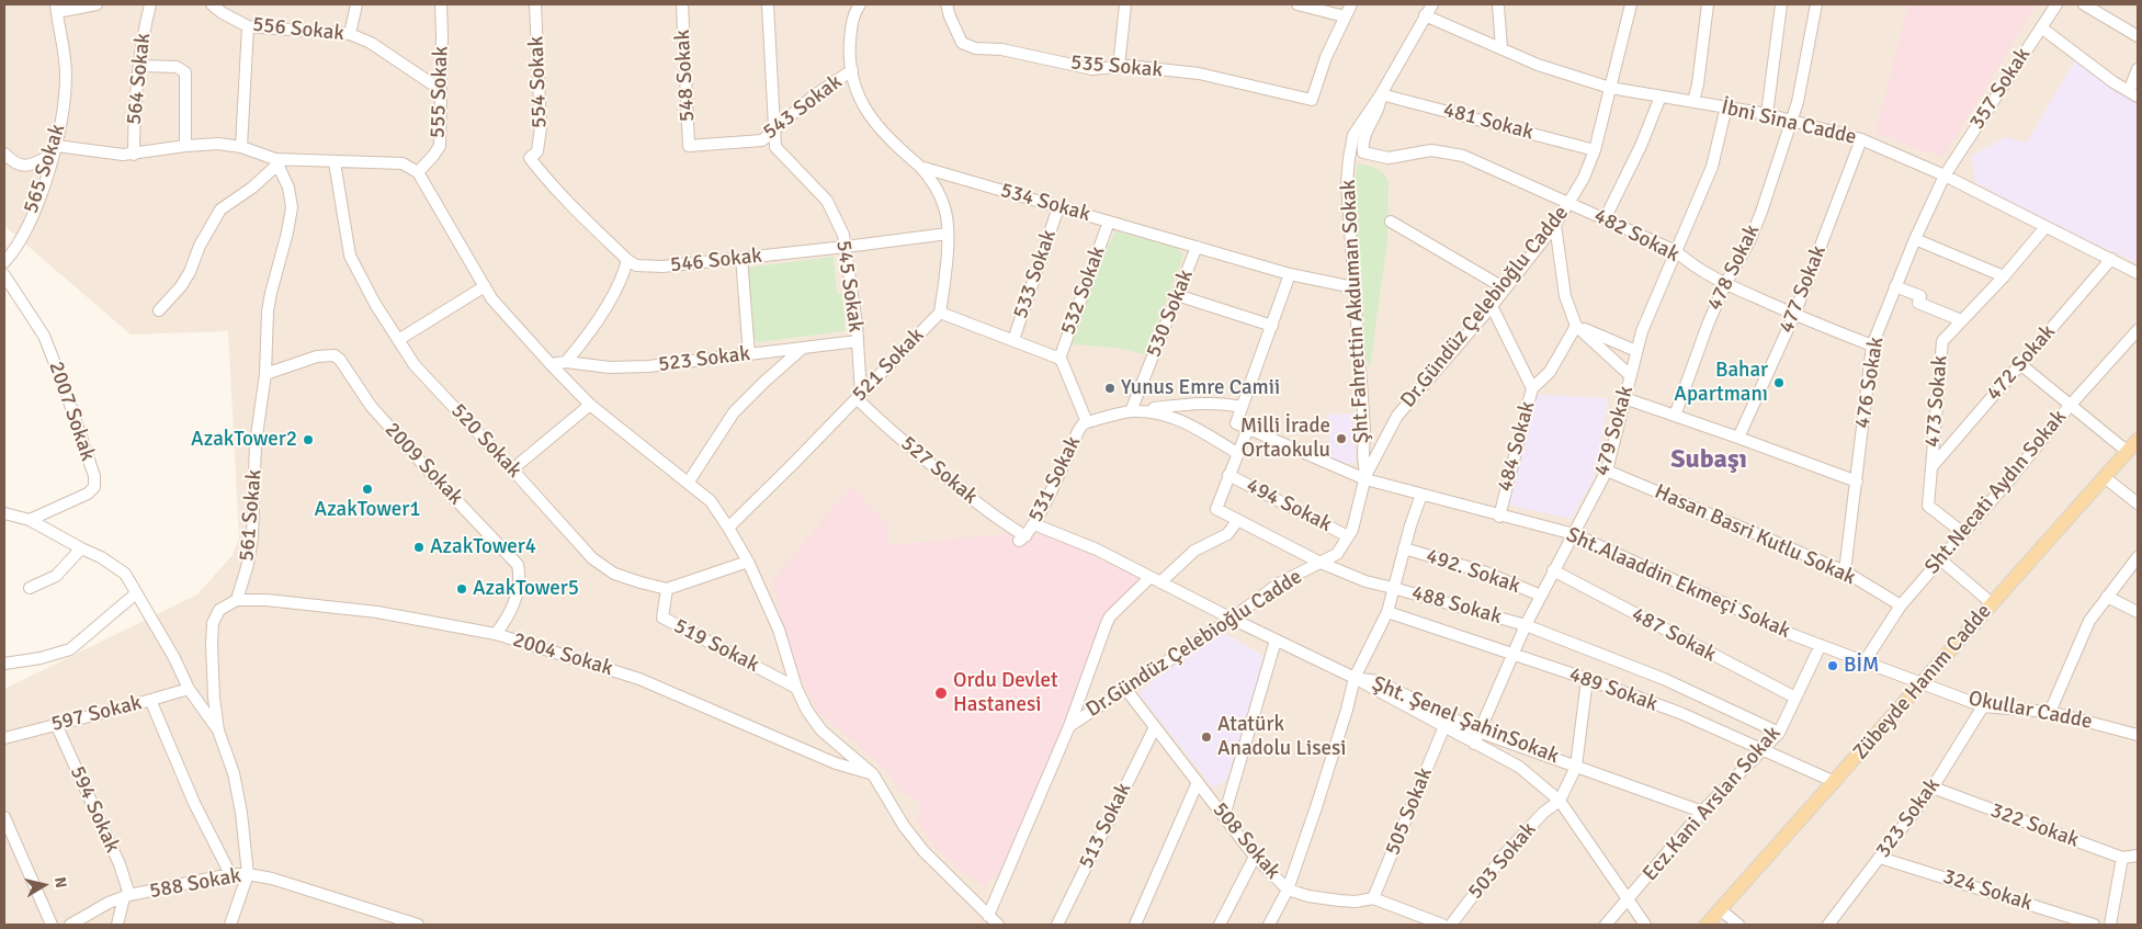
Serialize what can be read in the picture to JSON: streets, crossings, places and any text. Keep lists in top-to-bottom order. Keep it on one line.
{"streets":{"main road":["Zübeyde Hanım Cadde"],"street":["556 Sokak","535 Sokak","548 Sokak","564 Sokak","554 Sokak","357 Sokak","555 Sokak","543 Sokak","481 Sokak","İbni Sina Cadde","565 Sokak","534 Sokak","482 Sokak","546 Sokak","478 Sokak","533 Sokak","545 Sokak","477 Sokak","532 Sokak","Dr.Gündüz Çelebioğlu Cadde","Şht.Fahrettin Akduman Sokak","530 Sokak","523 Sokak","472 Sokak","521 Sokak","476 Sokak","473 Sokak","2007 Sokak","479 Sokak","520 Sokak","484 Sokak","2009 Sokak","527 Sokak","531 Sokak","Sht.Necati Aydın Sokak","494 Sokak","561 Sokak","Hasan Basri Kutlu Sokak","492. Sokak","Sht.Alaaddin Ekmeçi Sokak","488 Sokak","487 Sokak","519 Sokak","2004 Sokak","489 Sokak","Okullar Cadde","597 Sokak","Şht. Şenel ŞahinSokak","Ecz.Kani Arslan Sokak","594 Sokak","505 Sokak","323 Sokak","513 Sokak","322 Sokak","508 Sokak","503 Sokak","588 Sokak","324 Sokak"]},"crossings":[["556 Sokak","555 Sokak"],["548 Sokak","543 Sokak"],["554 Sokak","546 Sokak"],["357 Sokak","İbni Sina Cadde"],["357 Sokak","476 Sokak"],["543 Sokak","534 Sokak"],["543 Sokak","545 Sokak"],["481 Sokak","482 Sokak"],["481 Sokak","Dr.Gündüz Çelebioğlu Cadde"],["481 Sokak","Şht.Fahrettin Akduman Sokak"],["İbni Sina Cadde","478 Sokak"],["İbni Sina Cadde","477 Sokak"],["İbni Sina Cadde","Dr.Gündüz Çelebioğlu Cadde"],["İbni Sina Cadde","Şht.Fahrettin Akduman Sokak"],["İbni Sina Cadde","472 Sokak"],["İbni Sina Cadde","476 Sokak"],["İbni Sina Cadde","473 Sokak"],["İbni Sina Cadde","479 Sokak"],["534 Sokak","533 Sokak"],["534 Sokak","532 Sokak"],["534 Sokak","Şht.Fahrettin Akduman Sokak"],["534 Sokak","530 Sokak"],["534 Sokak","521 Sokak"],["482 Sokak","478 Sokak"],["482 Sokak","477 Sokak"],["482 Sokak","Dr.Gündüz Çelebioğlu Cadde"],["482 Sokak","Şht.Fahrettin Akduman Sokak"],["482 Sokak","476 Sokak"],["482 Sokak","479 Sokak"],["546 Sokak","545 Sokak"],["546 Sokak","521 Sokak"],["545 Sokak","523 Sokak"],["545 Sokak","521 Sokak"],["545 Sokak","527 Sokak"],["532 Sokak","531 Sokak"],["Dr.Gündüz Çelebioğlu Cadde","Şht.Fahrettin Akduman Sokak"],["Dr.Gündüz Çelebioğlu Cadde","494 Sokak"],["Dr.Gündüz Çelebioğlu Cadde","Sht.Alaaddin Ekmeçi Sokak"],["Dr.Gündüz Çelebioğlu Cadde","488 Sokak"],["Dr.Gündüz Çelebioğlu Cadde","Şht. Şenel ŞahinSokak"],["Dr.Gündüz Çelebioğlu Cadde","508 Sokak"],["Şht.Fahrettin Akduman Sokak","Sht.Alaaddin Ekmeçi Sokak"],["472 Sokak","473 Sokak"],["521 Sokak","527 Sokak"],["476 Sokak","Hasan Basri Kutlu Sokak"],["473 Sokak","Sht.Necati Aydın Sokak"],["479 Sokak","Hasan Basri Kutlu Sokak"],["479 Sokak","492. Sokak"],["479 Sokak","Sht.Alaaddin Ekmeçi Sokak"],["479 Sokak","488 Sokak"],["479 Sokak","487 Sokak"],["479 Sokak","489 Sokak"],["479 Sokak","Şht. Şenel ŞahinSokak"],["520 Sokak","519 Sokak"],["484 Sokak","Sht.Alaaddin Ekmeçi Sokak"],["2009 Sokak","561 Sokak"],["2009 Sokak","2004 Sokak"],["527 Sokak","531 Sokak"],["531 Sokak","Şht. Şenel ŞahinSokak"],["Sht.Necati Aydın Sokak","Hasan Basri Kutlu Sokak"],["Sht.Necati Aydın Sokak","Sht.Alaaddin Ekmeçi Sokak"],["494 Sokak","488 Sokak"],["561 Sokak","2004 Sokak"],["Sht.Alaaddin Ekmeçi Sokak","488 Sokak"],["Sht.Alaaddin Ekmeçi Sokak","Zübeyde Hanım Cadde"],["Sht.Alaaddin Ekmeçi Sokak","Okullar Cadde"],["Sht.Alaaddin Ekmeçi Sokak","Ecz.Kani Arslan Sokak"],["488 Sokak","Ecz.Kani Arslan Sokak"],["487 Sokak","Ecz.Kani Arslan Sokak"],["Zübeyde Hanım Cadde","489 Sokak"],["Zübeyde Hanım Cadde","Okullar Cadde"],["489 Sokak","Ecz.Kani Arslan Sokak"],["Okullar Cadde","323 Sokak"],["597 Sokak","594 Sokak"],["Şht. Şenel ŞahinSokak","Ecz.Kani Arslan Sokak"],["Şht. Şenel ŞahinSokak","505 Sokak"],["Şht. Şenel ŞahinSokak","503 Sokak"],["594 Sokak","588 Sokak"],["505 Sokak","508 Sokak"],["323 Sokak","322 Sokak"],["323 Sokak","324 Sokak"],["513 Sokak","508 Sokak"]],"districts":["Subaşı"],"places":["Bahar Apartmanı","Yunus Emre Camii","Milli İrade Ortaokulu","AzakTower2","AzakTower1","AzakTower4","AzakTower5","BİM","Ordu Devlet Hastanesi","Atatürk Anadolu Lisesi"],"north":"right"}
